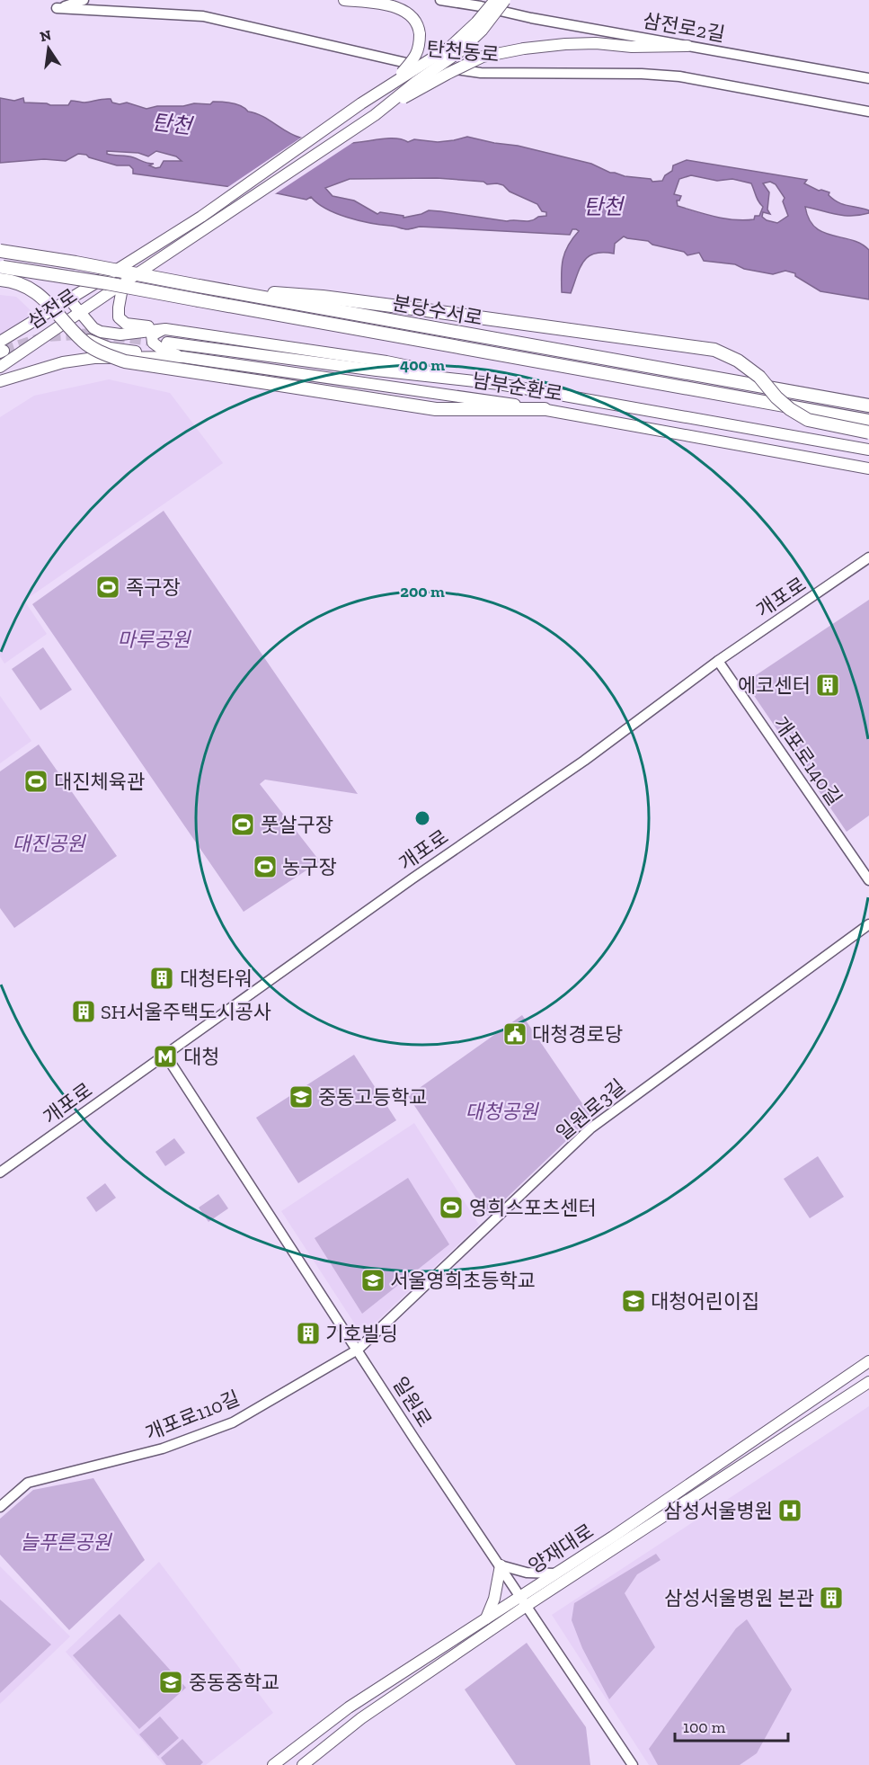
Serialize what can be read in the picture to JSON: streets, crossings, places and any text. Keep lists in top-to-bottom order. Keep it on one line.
{"streets":{"highway":["분당수서로"],"main road":["삼전로","남부순환로","양재대로"],"street":["삼전로2길","탄천동로","개포로","개포로140길","일원로3길","일원로","개포로110길"]},"crossings":[["개포로","개포로140길"],["개포로","일원로"],["일원로3길","일원로"],["일원로3길","개포로110길"],["일원로","개포로110길"],["일원로","양재대로"]],"water":["탄천"],"parks":["마루공원","대진공원","대청공원","늘푸른공원"],"places":{"sports":["족구장","대진체육관","풋살구장","농구장","영희스포츠센터"],"building":["에코센터","대청타워","SH서울주택도시공사","기호빌딩","삼성서울병원 본관"],"public building":["대청경로당"],"metro station":["대청"],"school or university":["중동고등학교","서울영희초등학교","대청어린이집","중동중학교"],"hospital":["삼성서울병원"]},"scale_bar":"100 m","north":"top","rings":["400 m","200 m"]}
